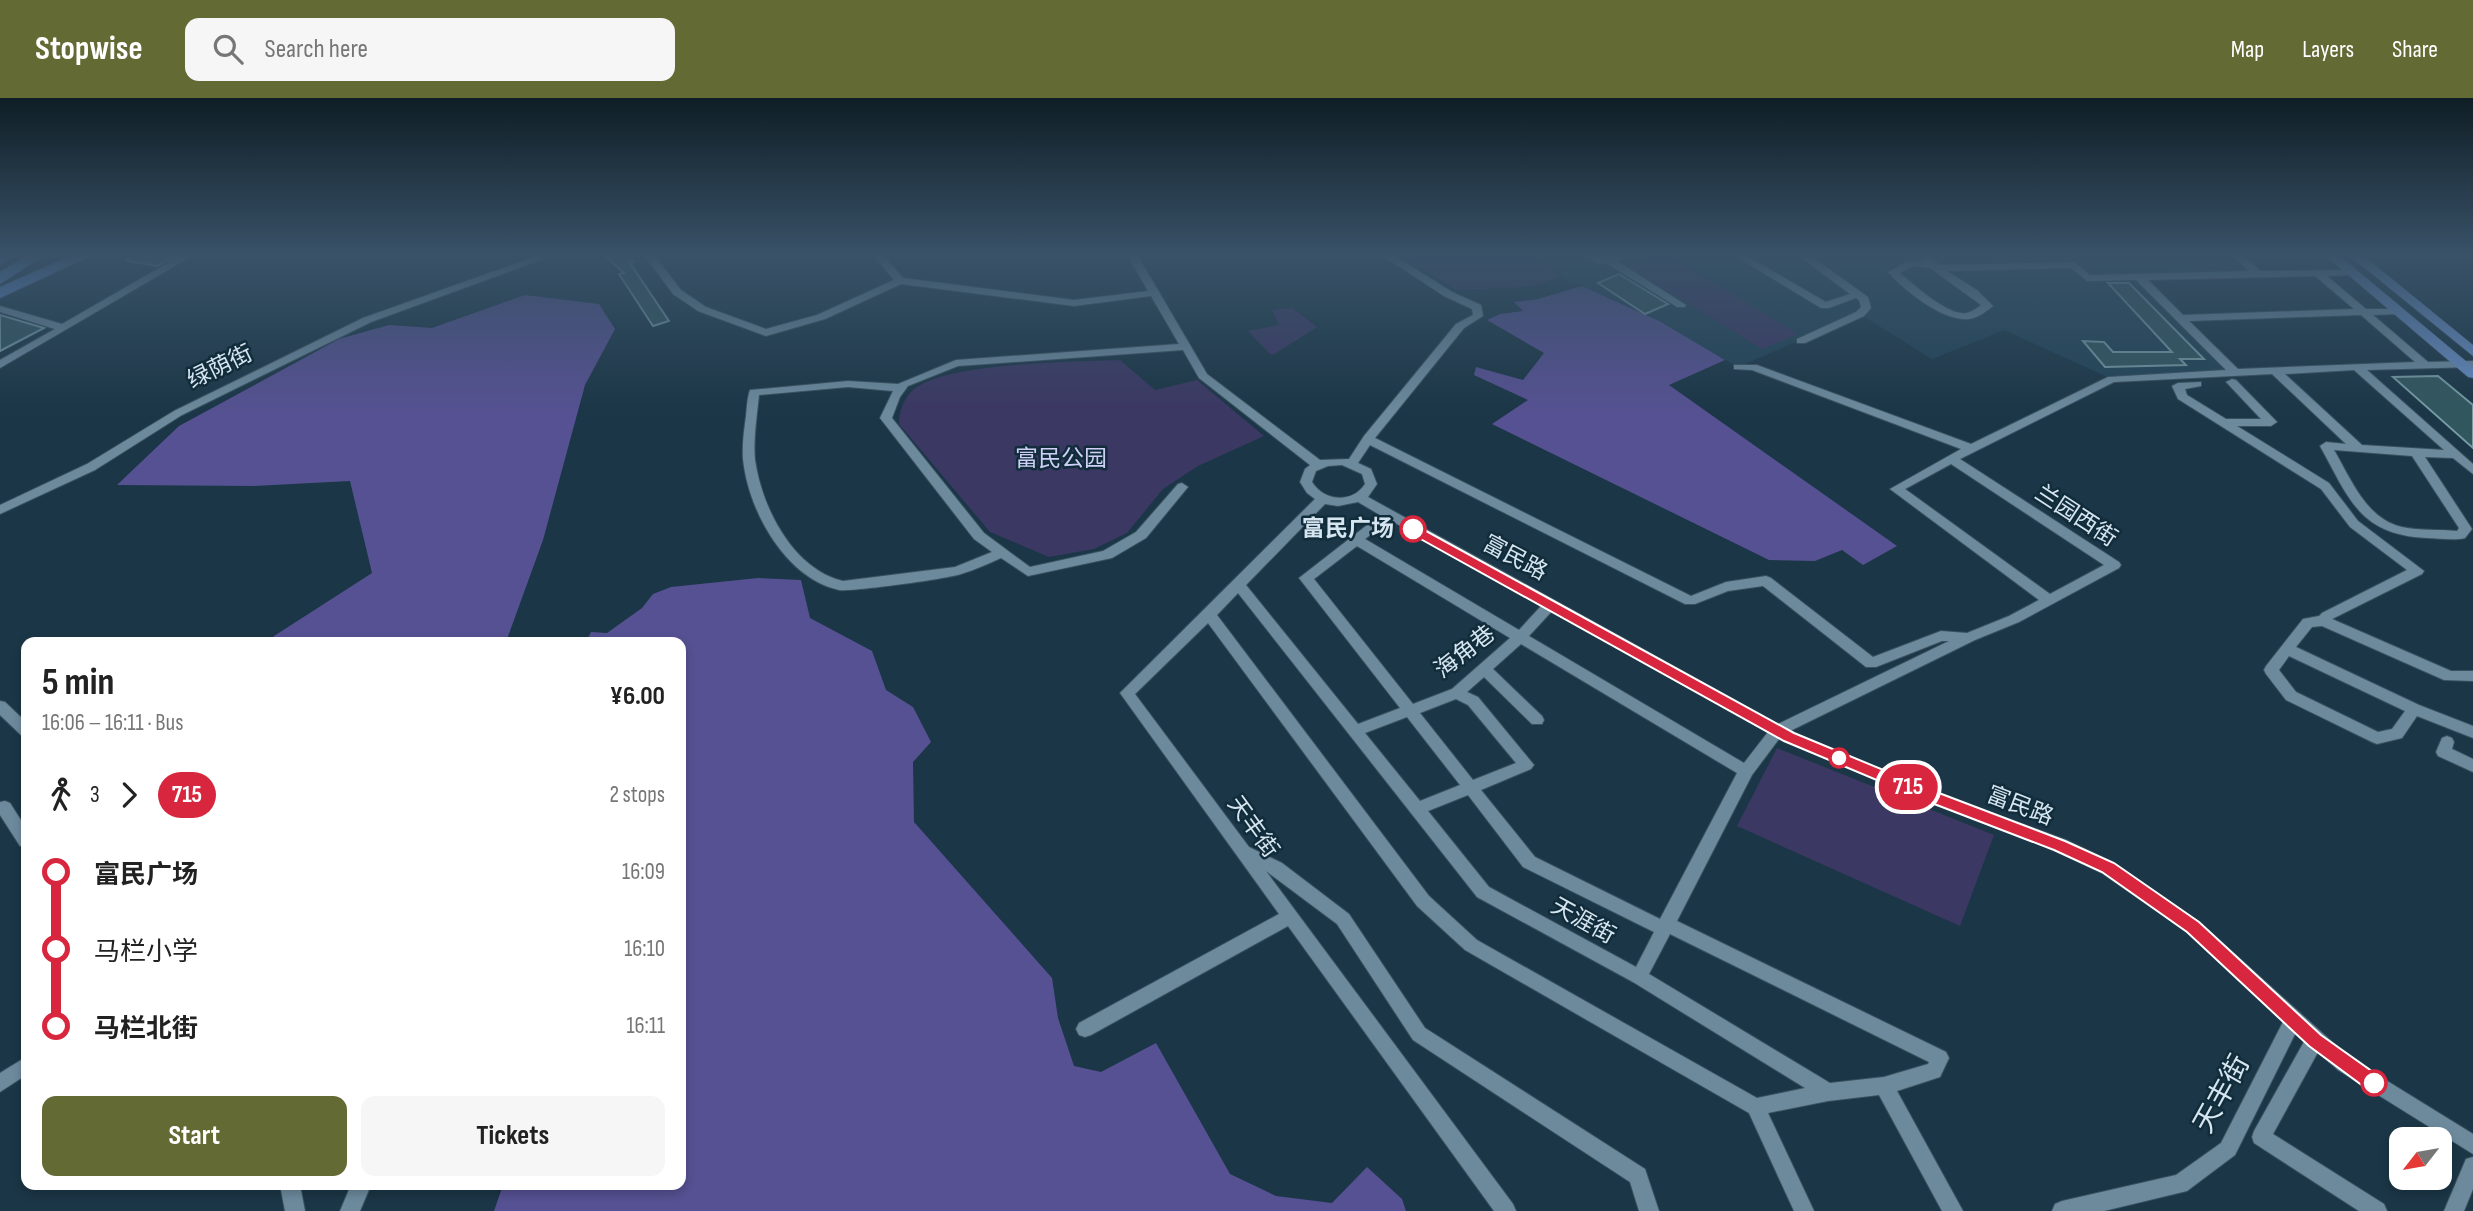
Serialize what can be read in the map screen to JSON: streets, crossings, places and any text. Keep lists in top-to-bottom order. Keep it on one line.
{"streets":{"street":["绿荫街","兰园西街","富民路","海角巷","天丰街","天涯街"]},"crossings":[["兰园西街","富民路"],["兰园西街","天涯街"],["富民路","海角巷"],["富民路","天丰街"],["海角巷","天涯街"],["天丰街","天涯街"]],"parks":["富民公园"],"places":["富民广场"],"lines":["bus line 715"],"north":"bottom left","page":{"header":"Stopwise","search":"Search here","nav":["Map","Layers","Share"],"on_map":"715","heading":["5 min","16:06 – 16:11 · Bus","¥6.00"],"legs":["3","715","2 stops"],"list":[{"name":"富民广场","value":"16:09"},{"name":"马栏小学","value":"16:10"},{"name":"马栏北街","value":"16:11"}],"buttons":["Start","Tickets"]}}
